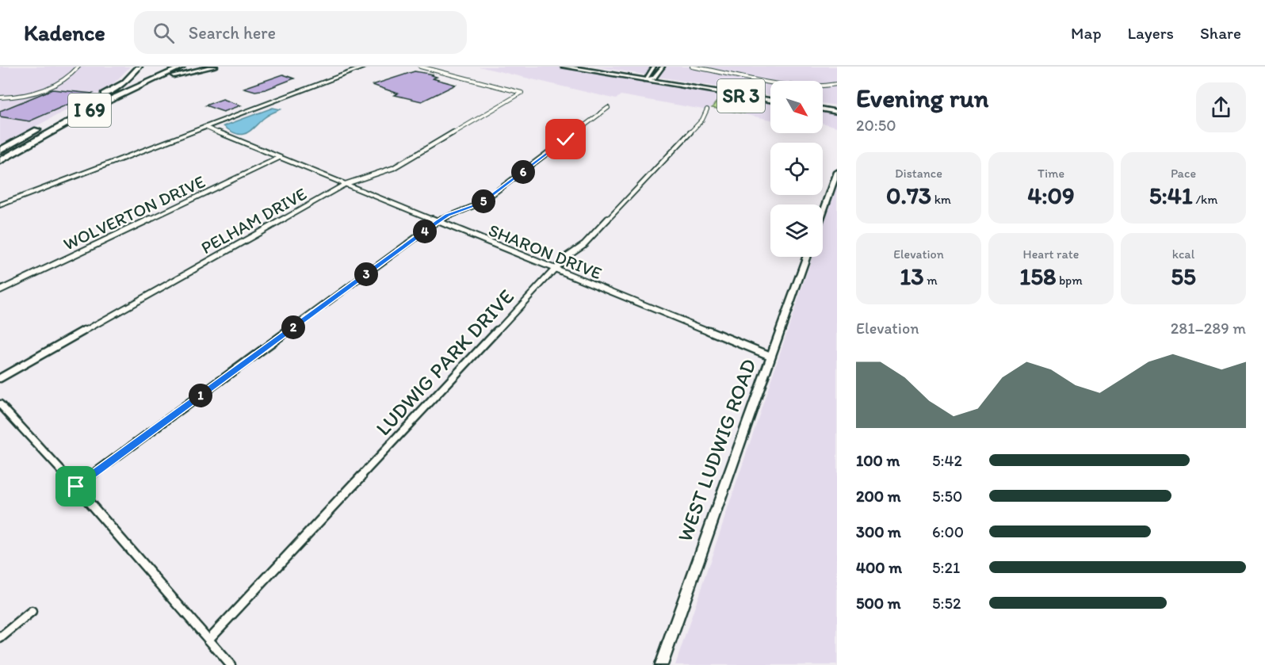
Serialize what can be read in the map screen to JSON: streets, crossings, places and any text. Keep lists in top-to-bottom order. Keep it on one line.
{"streets":{"highway":["SR 3","I 69"],"main road":["WEST LUDWIG ROAD"],"street":["WOLVERTON DRIVE","PELHAM DRIVE","SHARON DRIVE","LUDWIG PARK DRIVE"]},"crossings":[["WOLVERTON DRIVE","SHARON DRIVE"],["PELHAM DRIVE","SHARON DRIVE"],["SHARON DRIVE","LUDWIG PARK DRIVE"],["SHARON DRIVE","WEST LUDWIG ROAD"]],"north":"bottom right","page":{"header":"Kadence","search":"Search here","nav":["Map","Layers","Share"],"heading":["Evening run","20:50"],"stats":[["Distance","0.73 km"],["Time","4:09"],["Pace","5:41 /km"],["Elevation","13 m"],["Heart rate","158 bpm"],["kcal","55"]],"pins":["6","5","4","3","2","1"],"chart":["Elevation","281–289 m"],"list":[{"name":"100 m","note":"5:42"},{"name":"200 m","note":"5:50"},{"name":"300 m","note":"6:00"},{"name":"400 m","note":"5:21"},{"name":"500 m","note":"5:52"}]}}
